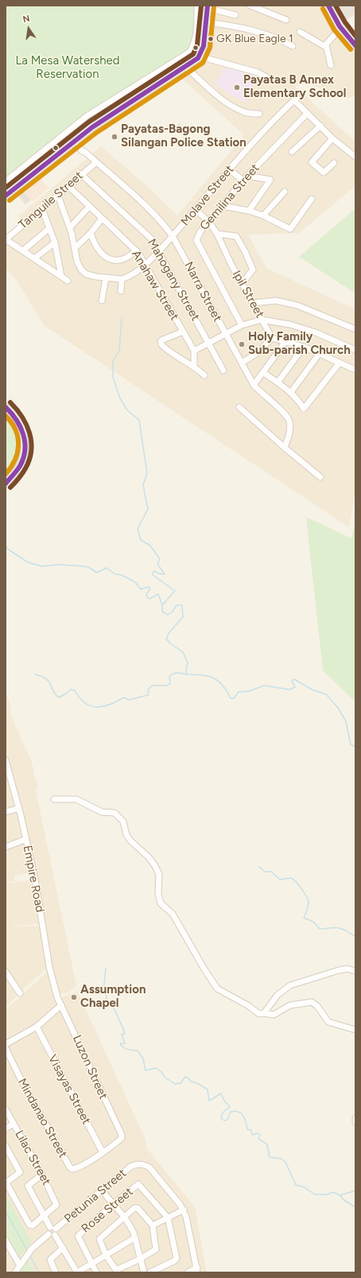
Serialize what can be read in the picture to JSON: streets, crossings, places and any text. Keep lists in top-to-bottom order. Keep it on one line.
{"streets":{"street":["Molave Street","Gemilina Street","Tanguile Street","Mahogany Street","Anahaw Street","Narra Street","Ipil Street","Empire Road","Luzon Street","Visayas Street","Mindanao Street","Lilac Street","Petunia Street","Rose Street"]},"crossings":[["Molave Street","Gemilina Street"],["Molave Street","Mahogany Street"],["Molave Street","Anahaw Street"],["Molave Street","Narra Street"],["Molave Street","Ipil Street"],["Gemilina Street","Ipil Street"],["Tanguile Street","Mahogany Street"],["Tanguile Street","Anahaw Street"],["Tanguile Street","Narra Street"],["Empire Road","Luzon Street"],["Luzon Street","Visayas Street"],["Luzon Street","Mindanao Street"],["Visayas Street","Mindanao Street"]],"parks":["La Mesa Watershed Reservation"],"places":["GK Blue Eagle 1","Payatas B Annex Elementary School","Payatas-Bagong Silangan Police Station","Holy Family Sub-parish Church","Assumption Chapel"],"north":"top"}
